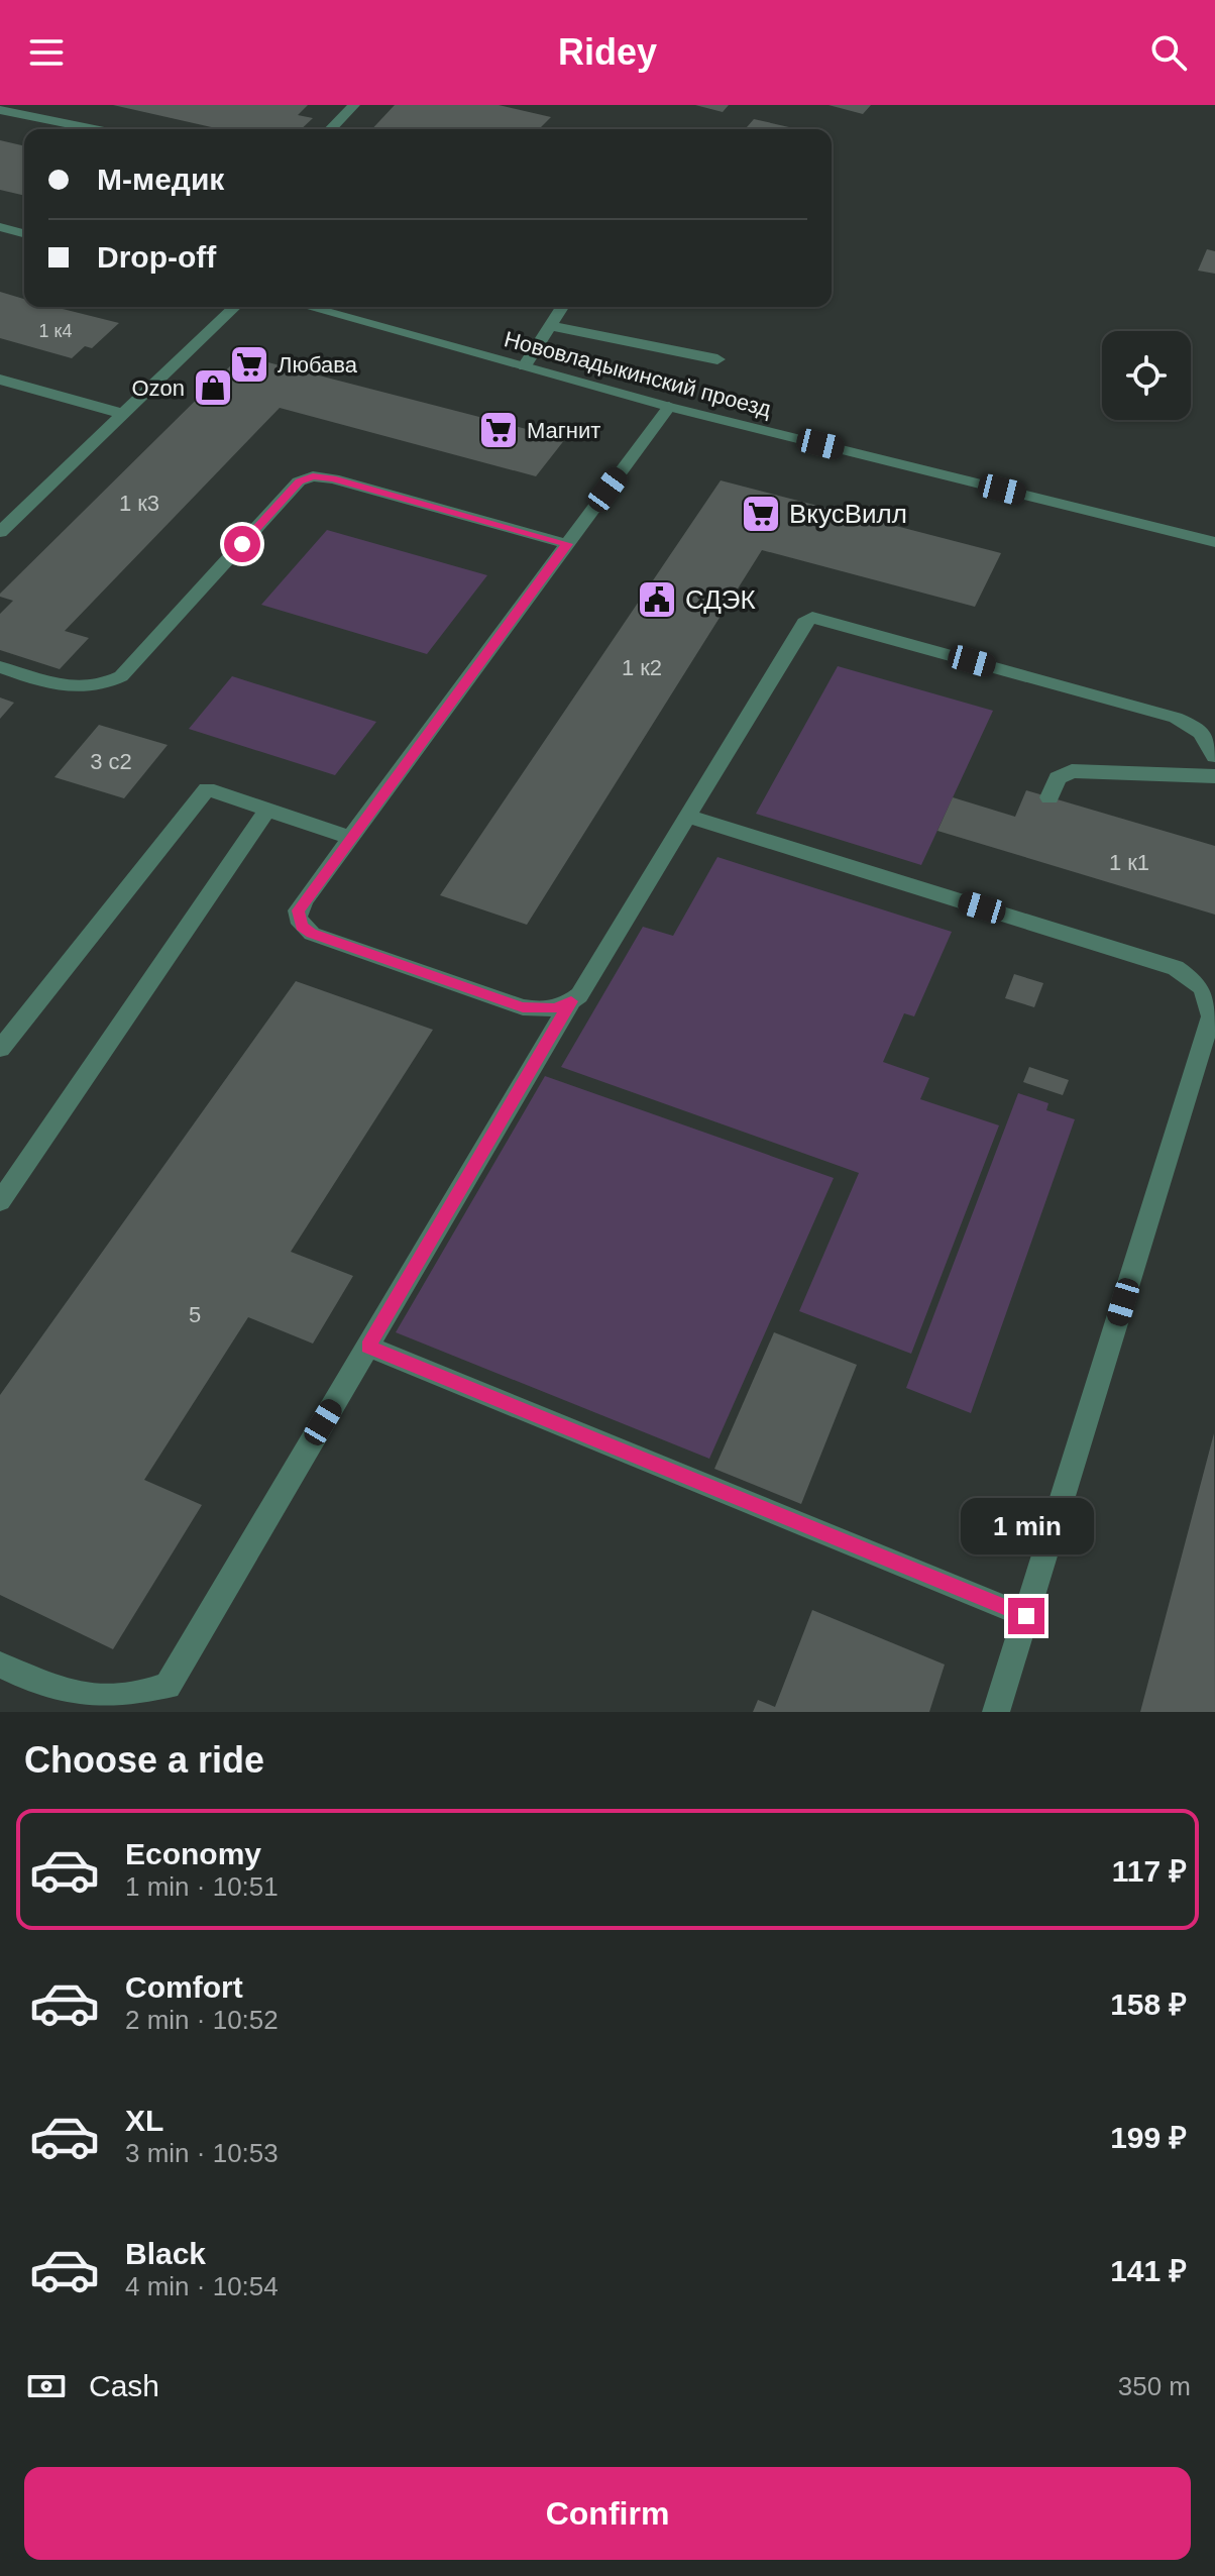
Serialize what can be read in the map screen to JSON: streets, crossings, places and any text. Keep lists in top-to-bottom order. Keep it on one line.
{"streets":{"street":["Нововладыкинский проезд"]},"places":{"supermarket":["Любава","Магнит","ВкусВилл"],"shop":["Ozon"],"public building":["СДЭК"]},"house_numbers":["1 к4","1 к3","1 к2","3 с2","1 к1","5"],"page":{"header":"Ridey","banner":["М-медик","Drop-off"],"bubble":"1 min","heading":"Choose a ride","list":[{"name":"Economy","note":"1 min · 10:51","value":"117 ₽"},{"name":"Comfort","note":"2 min · 10:52","value":"158 ₽"},{"name":"XL","note":"3 min · 10:53","value":"199 ₽"},{"name":"Black","note":"4 min · 10:54","value":"141 ₽"}],"pay":["Cash","350 m"],"buttons":"Confirm"}}
